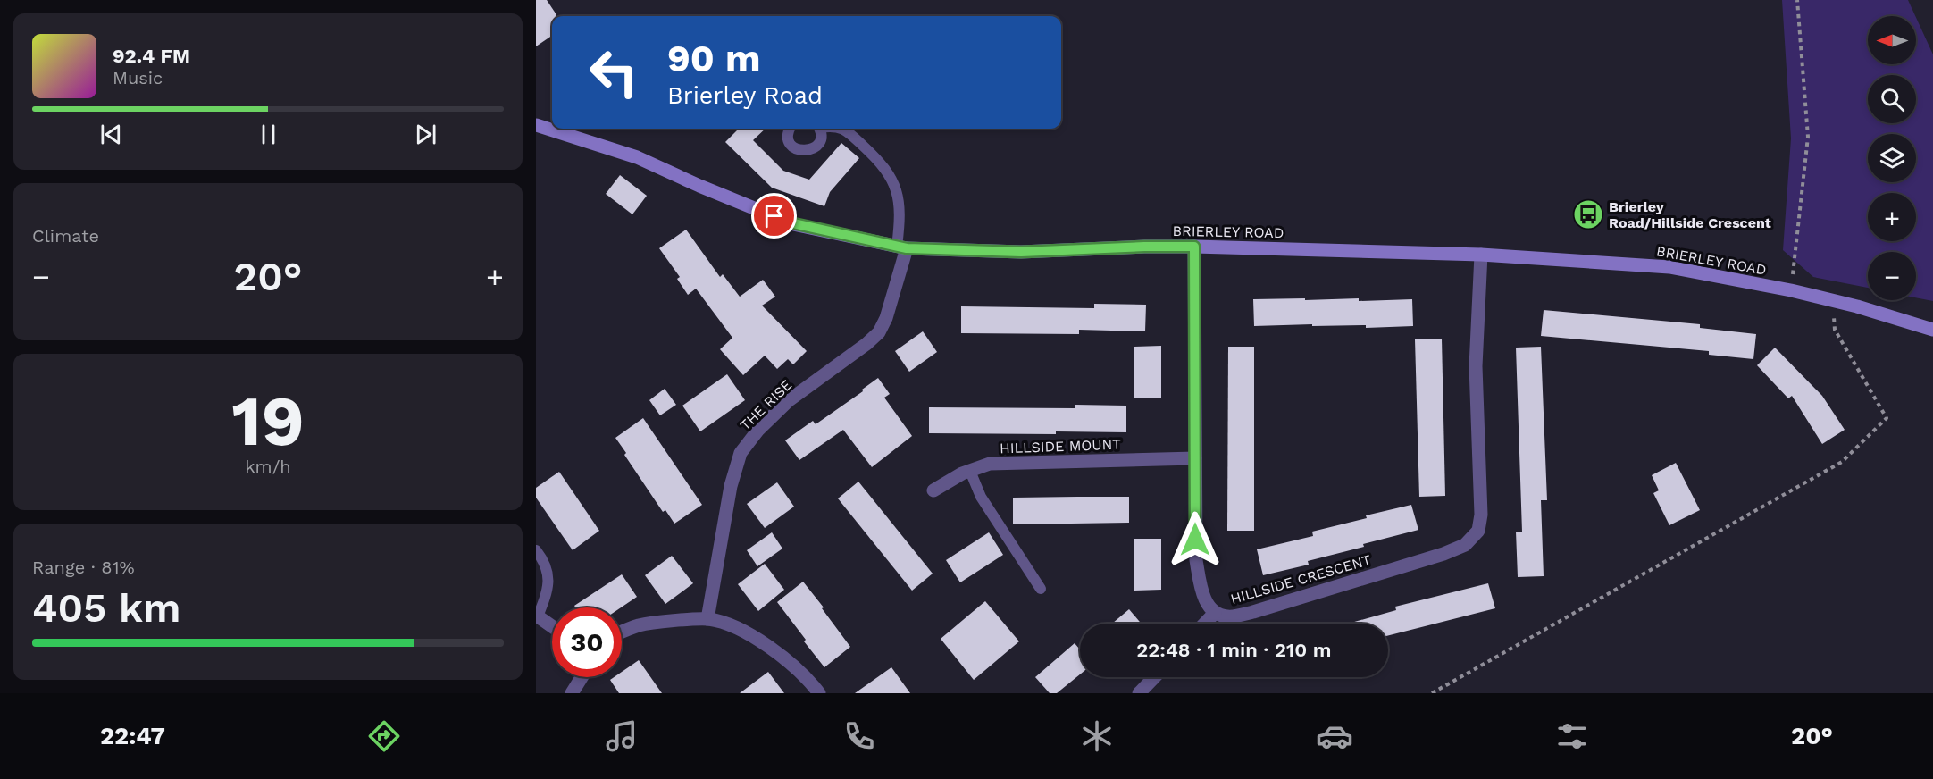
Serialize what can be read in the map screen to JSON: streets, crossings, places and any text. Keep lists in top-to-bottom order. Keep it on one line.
{"streets":{"street":["BRIERLEY ROAD","THE RISE","HILLSIDE MOUNT","HILLSIDE CRESCENT"]},"crossings":[["BRIERLEY ROAD","THE RISE"],["BRIERLEY ROAD","HILLSIDE CRESCENT"],["HILLSIDE MOUNT","HILLSIDE CRESCENT"]],"places":{"bus stop":["Brierley Road/Hillside Crescent"]},"north":"left","page":{"map_buttons":["+","−"],"turn":["90 m","Brierley Road"],"song":["92.4 FM","Music"],"tile":["Climate",["19","km/h"],["Range · 81%","405 km"]],"heat":["−","20°","+"],"limit":"30","trip":"22:48 · 1 min · 210 m","tabs":["22:47","20°"]}}
